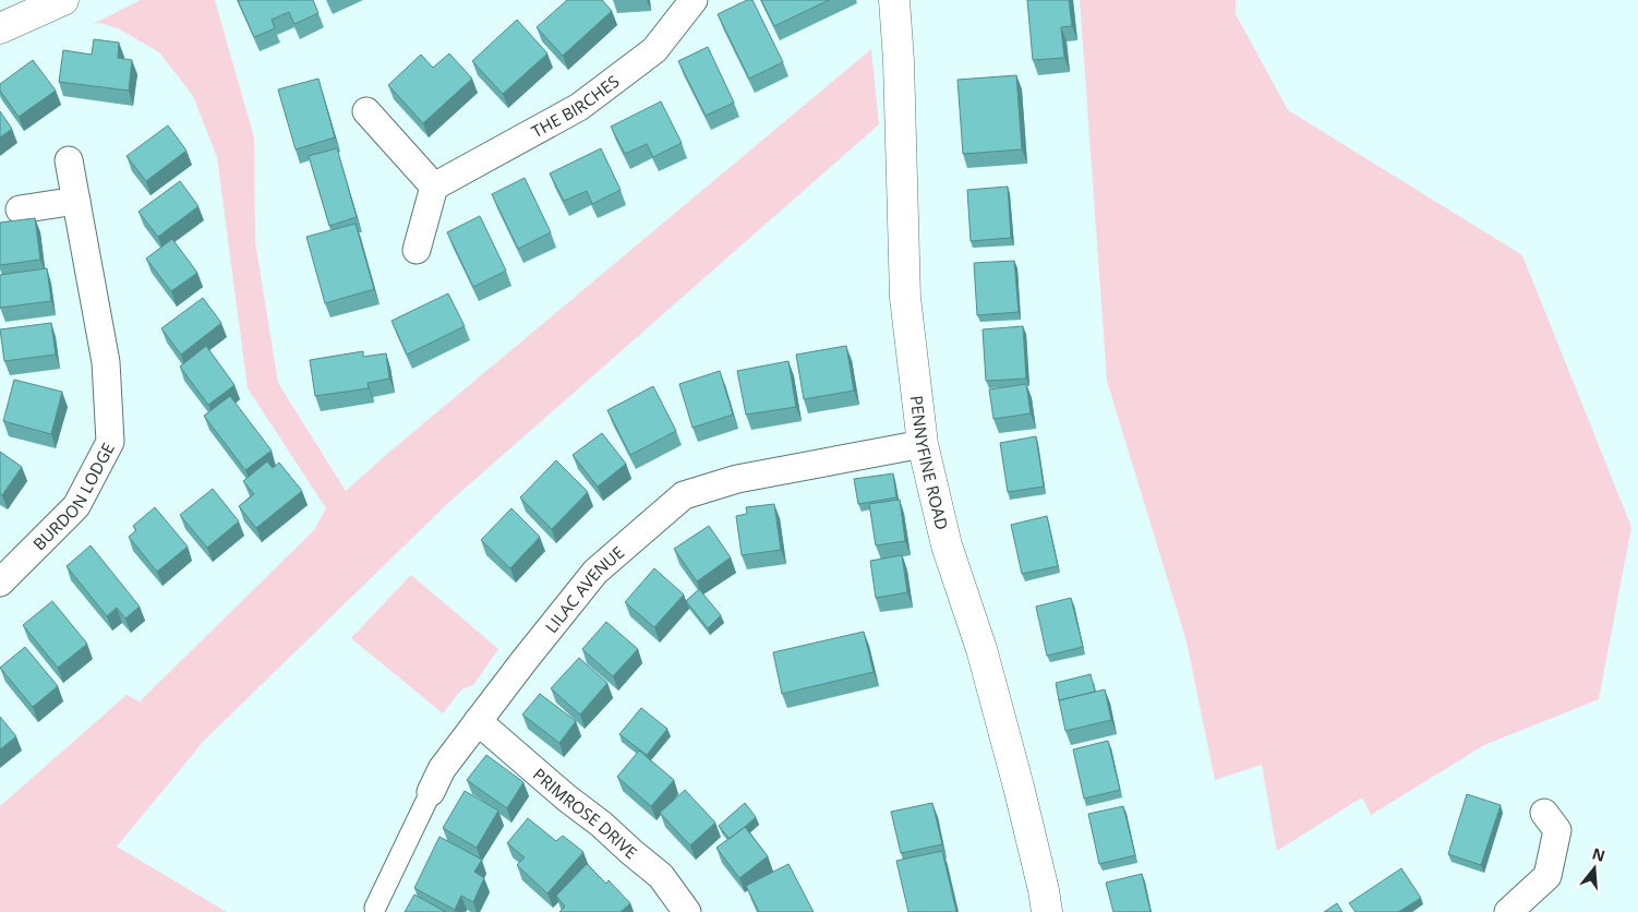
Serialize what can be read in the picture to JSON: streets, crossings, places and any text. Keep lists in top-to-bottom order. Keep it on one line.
{"streets":{"main road":["PENNYFINE ROAD"],"street":["THE BIRCHES","BURDON LODGE","LILAC AVENUE","PRIMROSE DRIVE"]},"crossings":[["PENNYFINE ROAD","LILAC AVENUE"],["LILAC AVENUE","PRIMROSE DRIVE"]],"north":"top"}
